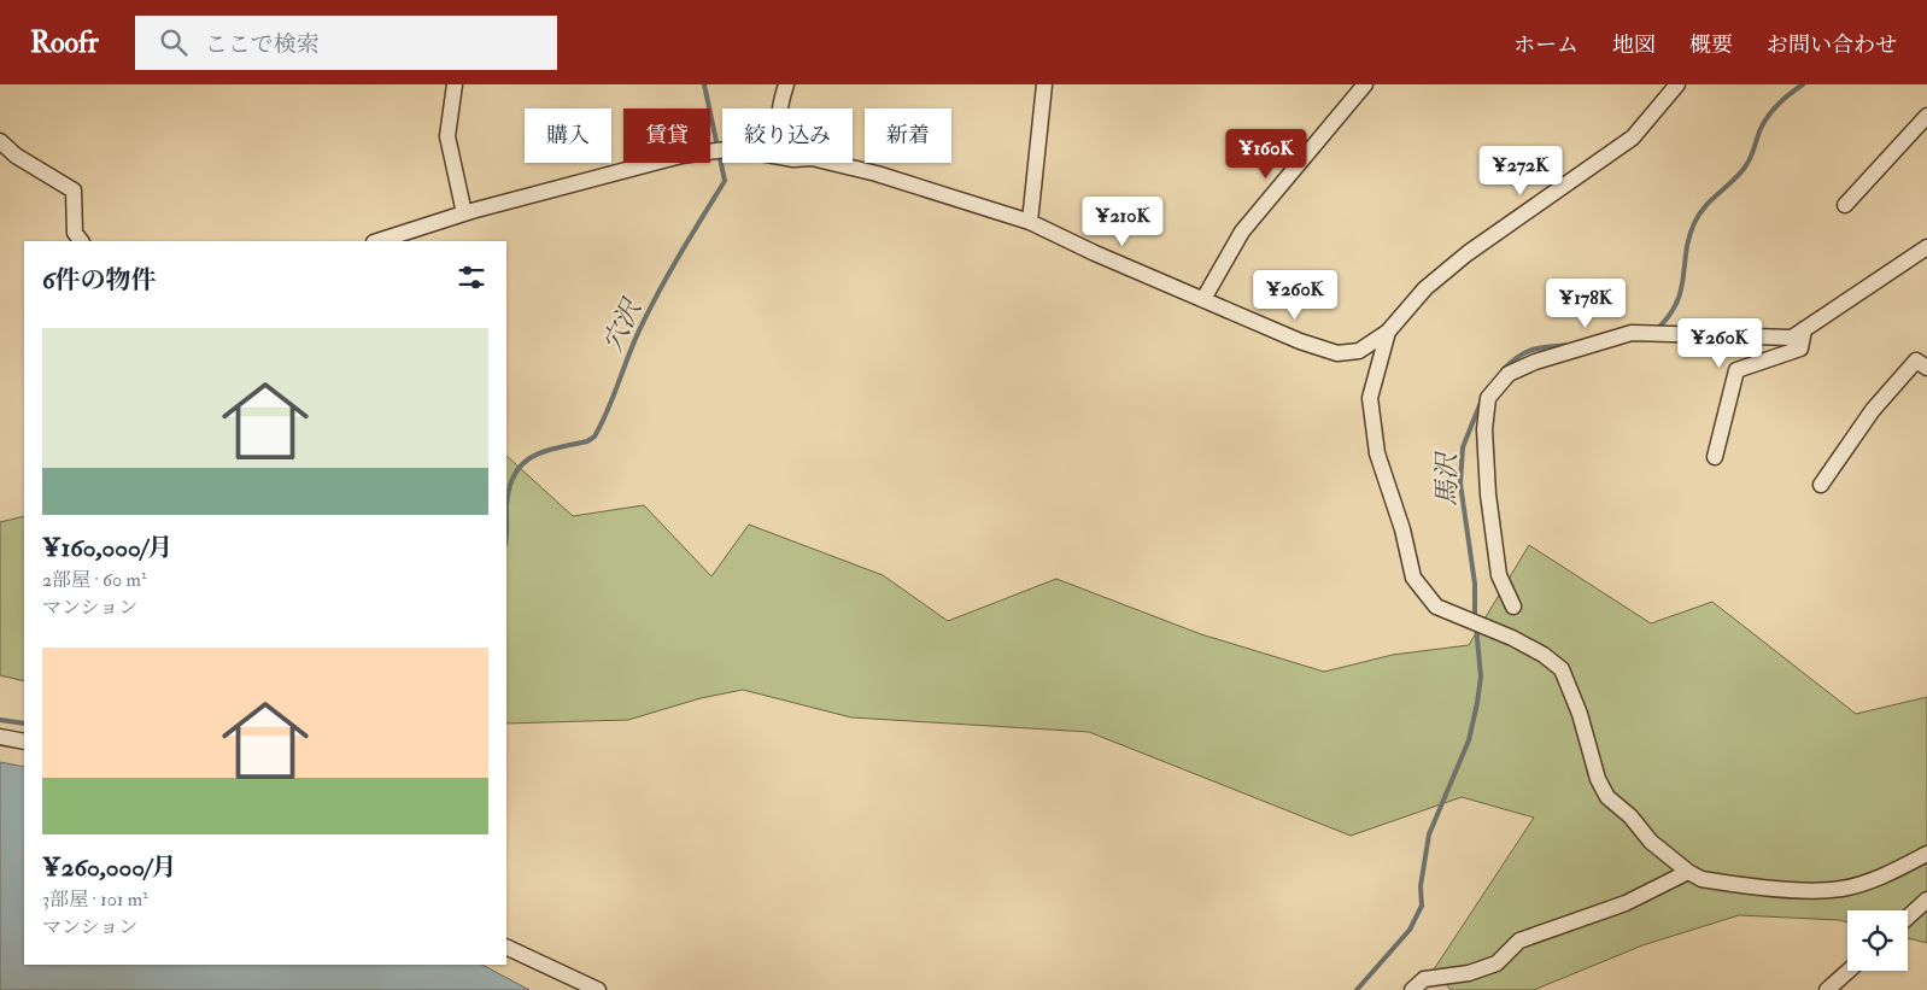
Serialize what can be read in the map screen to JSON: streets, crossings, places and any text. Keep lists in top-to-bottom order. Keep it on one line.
{"water":["穴沢","馬沢"],"page":{"header":"Roofr","search":"ここで検索","nav":["ホーム","地図","概要","お問い合わせ"],"chip":["購入","賃貸","絞り込み","新着"],"price":["¥160K","¥272K","¥210K","¥260K","¥178K","¥260K"],"heading":"6件の物件","list":[{"name":"¥160,000/月","note":"2部屋 · 60 m² · マンション"},{"name":"¥260,000/月","note":"3部屋 · 101 m² · マンション"}]}}
